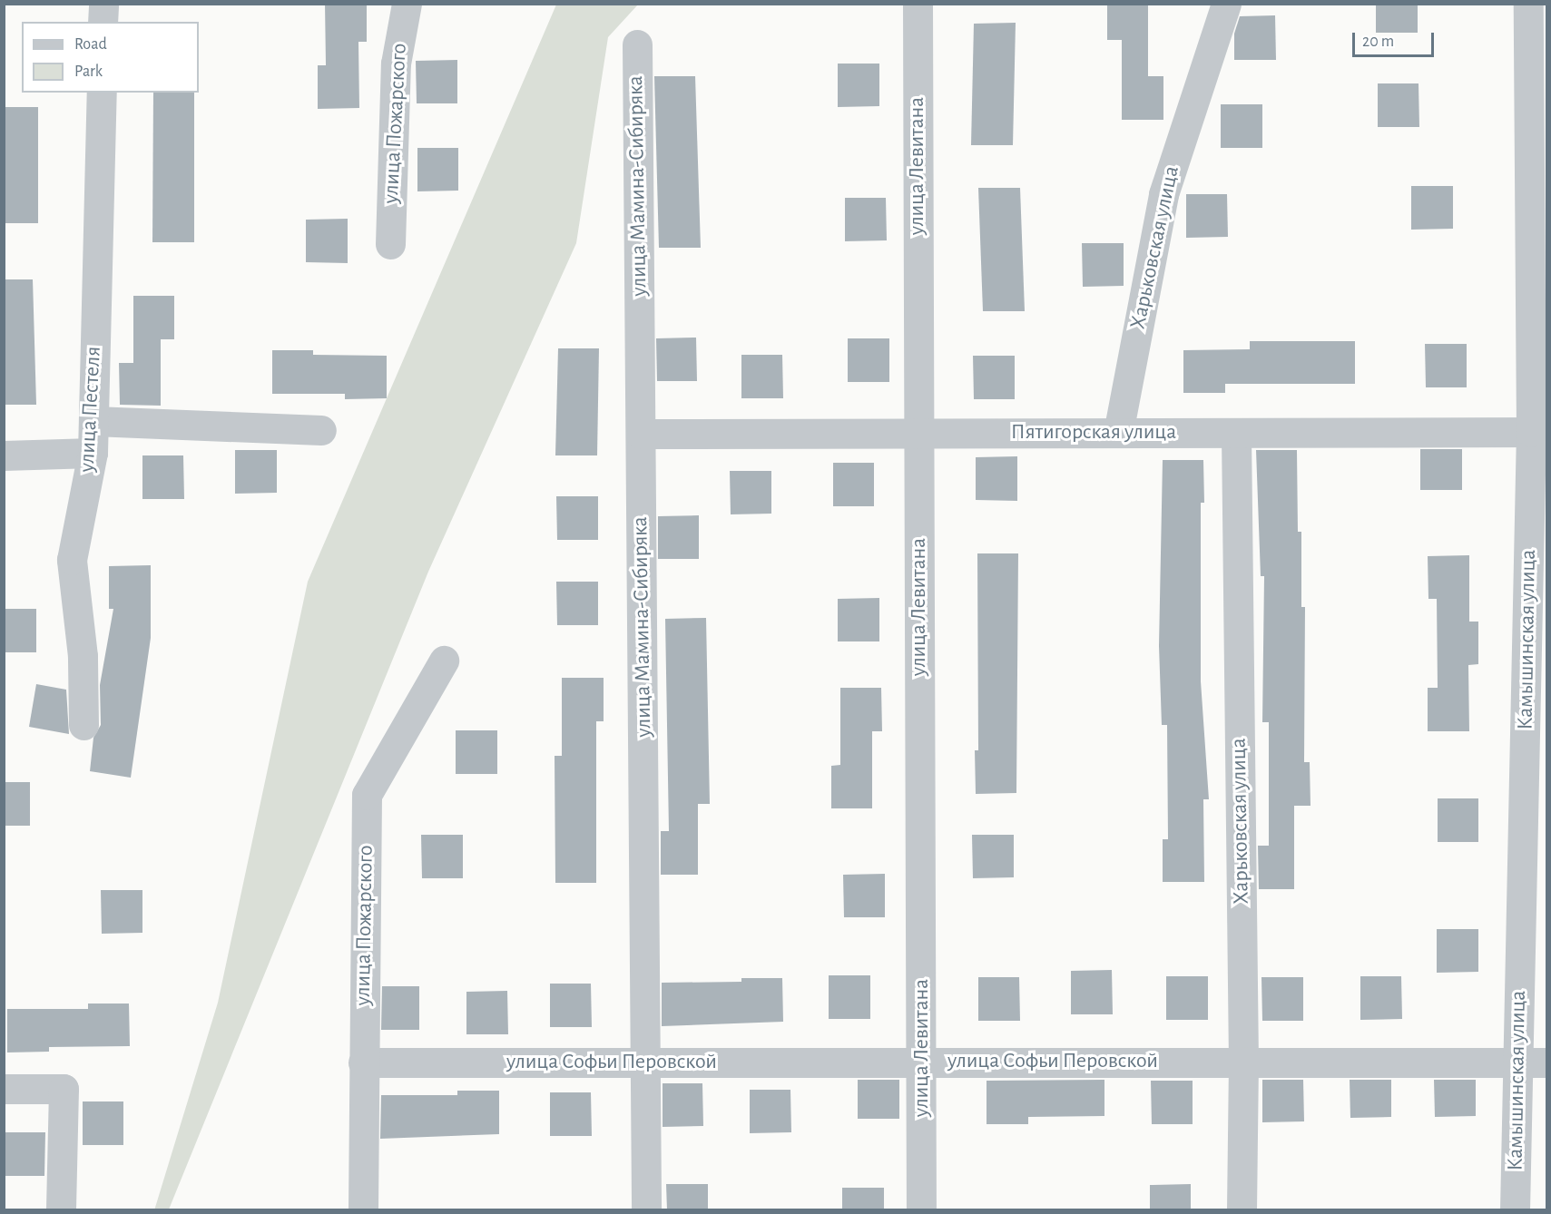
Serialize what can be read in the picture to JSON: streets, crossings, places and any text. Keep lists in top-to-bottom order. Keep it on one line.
{"streets":{"street":["улица Пожарского","улица Левитана","улица Мамина-Сибиряка","Харьковская улица","улица Пестеля","Пятигорская улица","Камышинская улица","улица Софьи Перовской"]},"crossings":[["улица Пожарского","улица Софьи Перовской"],["улица Левитана","Пятигорская улица"],["улица Левитана","улица Софьи Перовской"],["улица Мамина-Сибиряка","Пятигорская улица"],["улица Мамина-Сибиряка","улица Софьи Перовской"],["Харьковская улица","Пятигорская улица"],["Харьковская улица","улица Софьи Перовской"],["Пятигорская улица","Камышинская улица"],["Камышинская улица","улица Софьи Перовской"]],"legend":["Road","Park"],"scale_bar":"20 m"}
